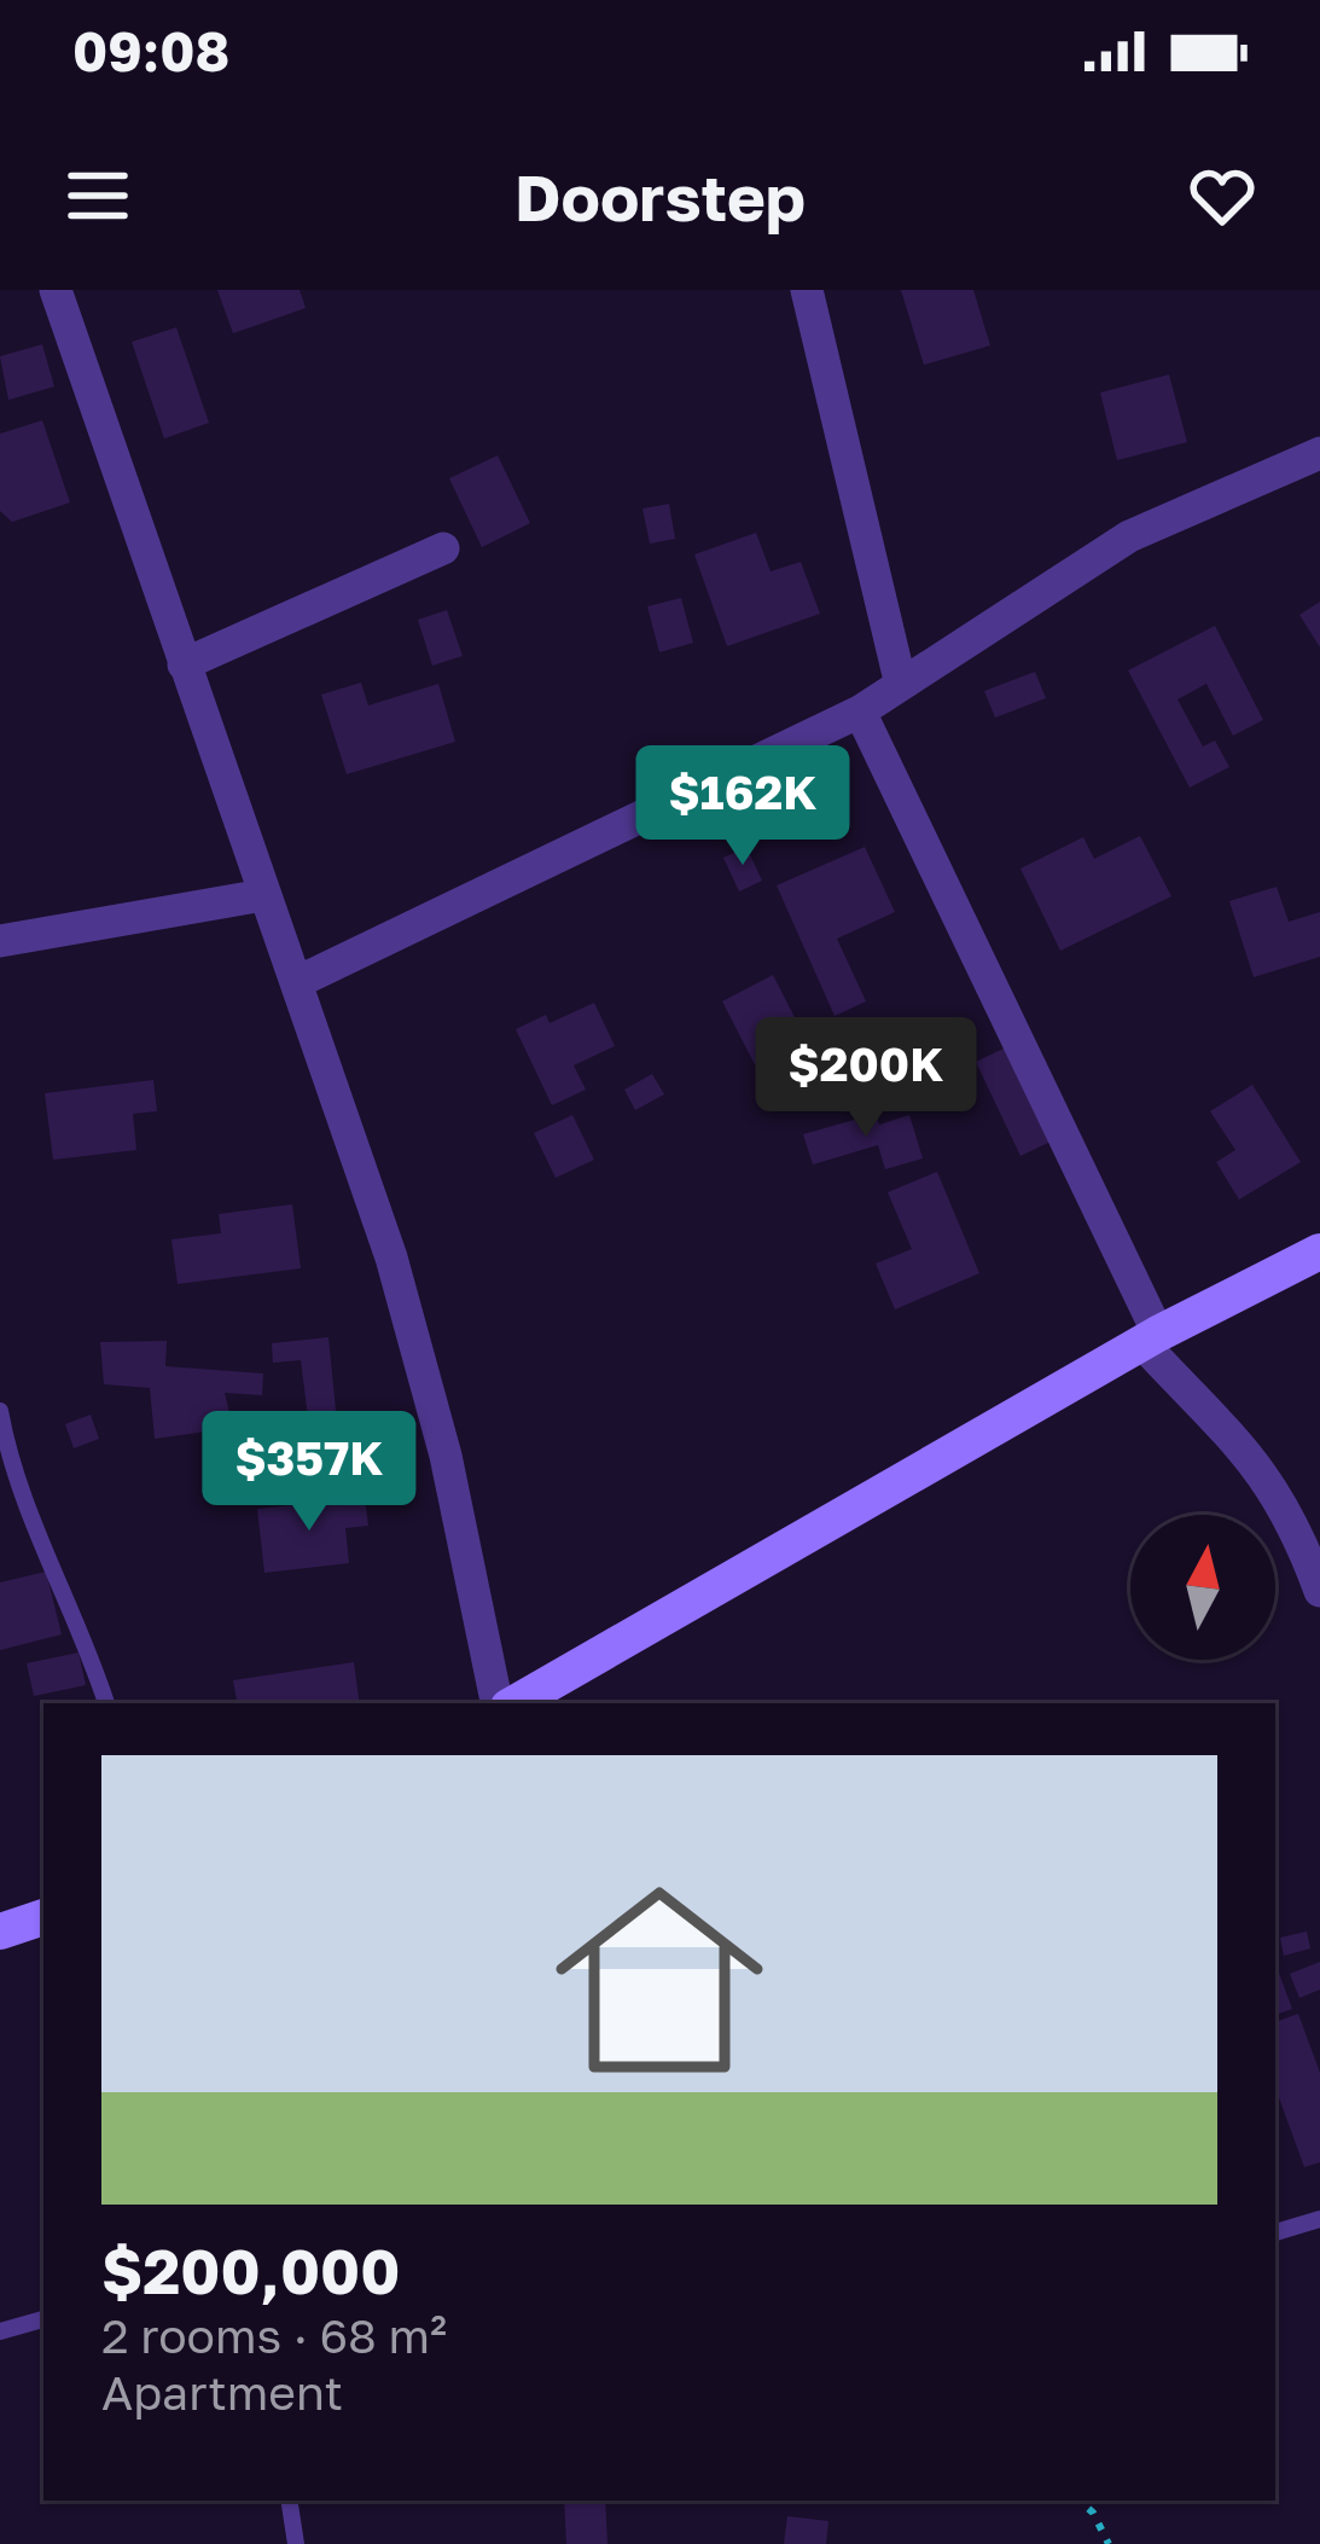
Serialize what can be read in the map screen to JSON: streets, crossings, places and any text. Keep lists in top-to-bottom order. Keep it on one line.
{"north":"top","page":{"status":"09:08","header":"Doorstep","price":["$162K","$200K","$357K"],"list":[{"name":"$200,000","note":"2 rooms · 68 m² · Apartment"}]}}
